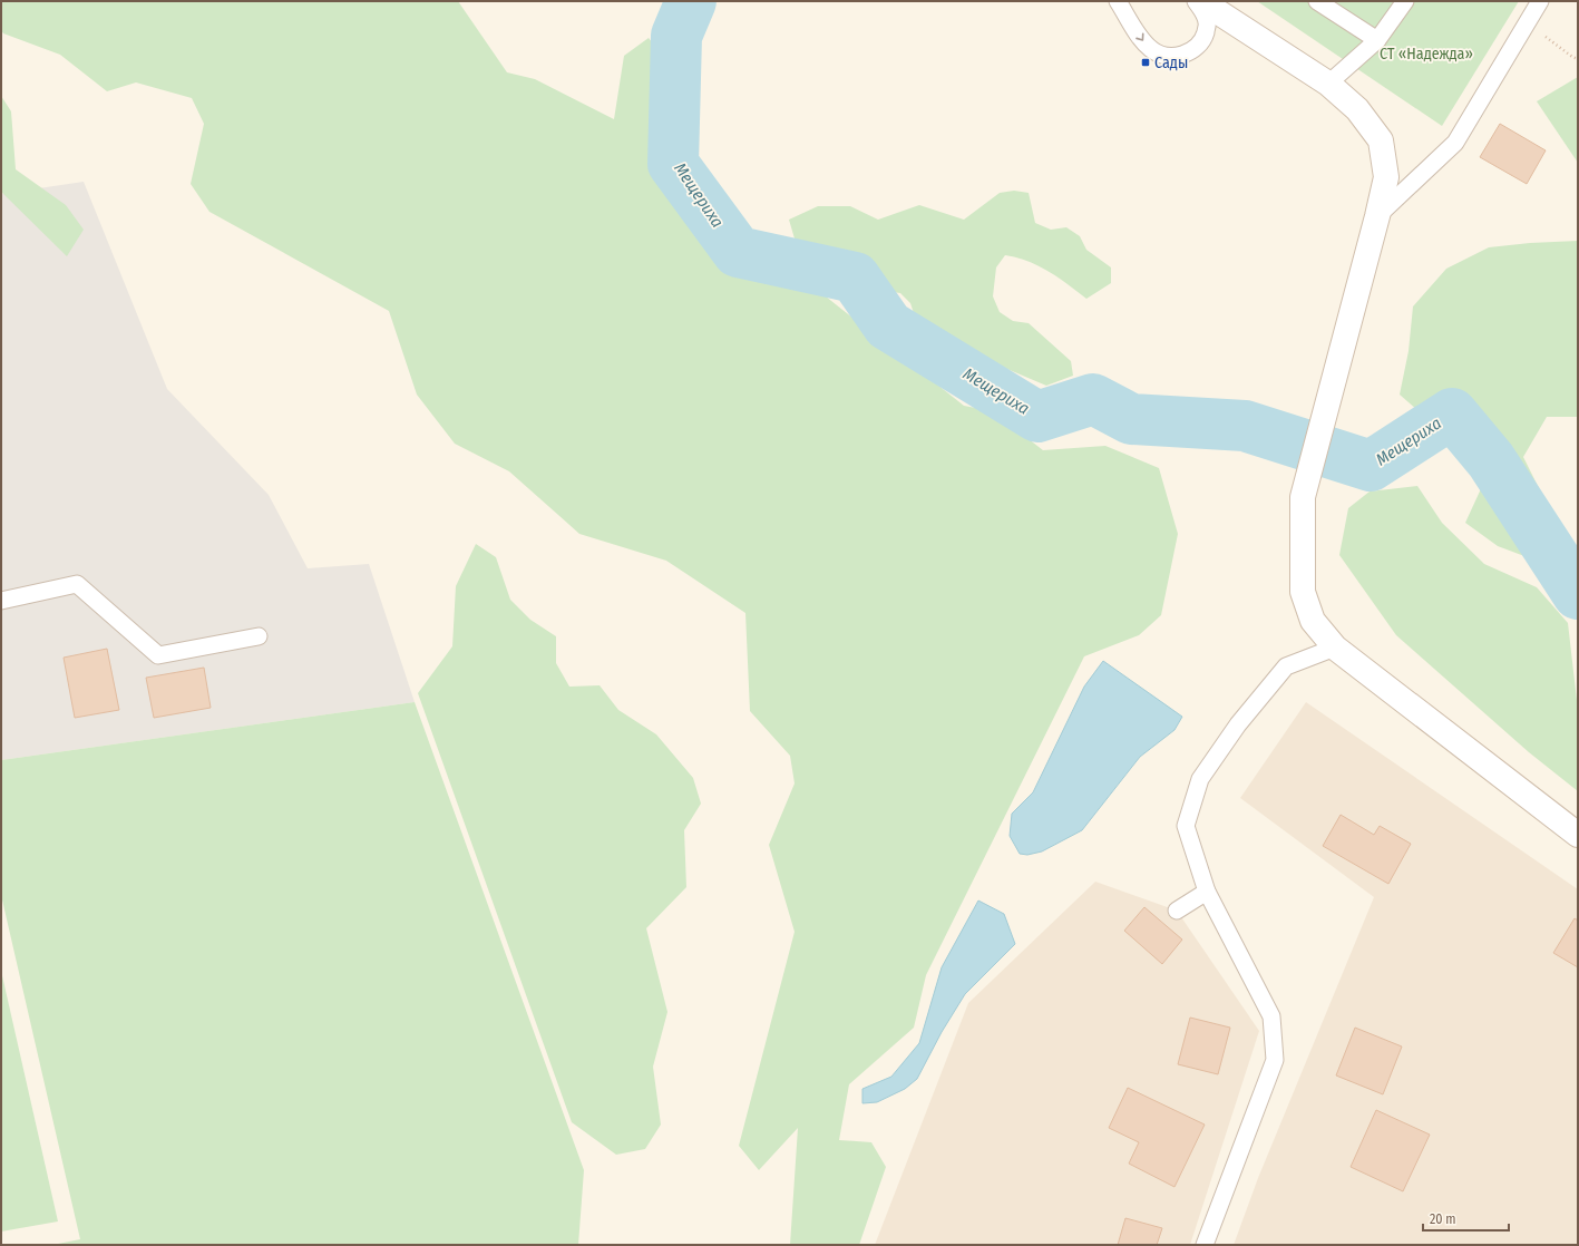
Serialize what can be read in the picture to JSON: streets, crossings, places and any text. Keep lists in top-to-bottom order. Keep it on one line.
{"water":["Мещериха"],"parks":["СТ «Надежда»"],"places":{"transit":["Сады"]},"scale_bar":"20 m"}
